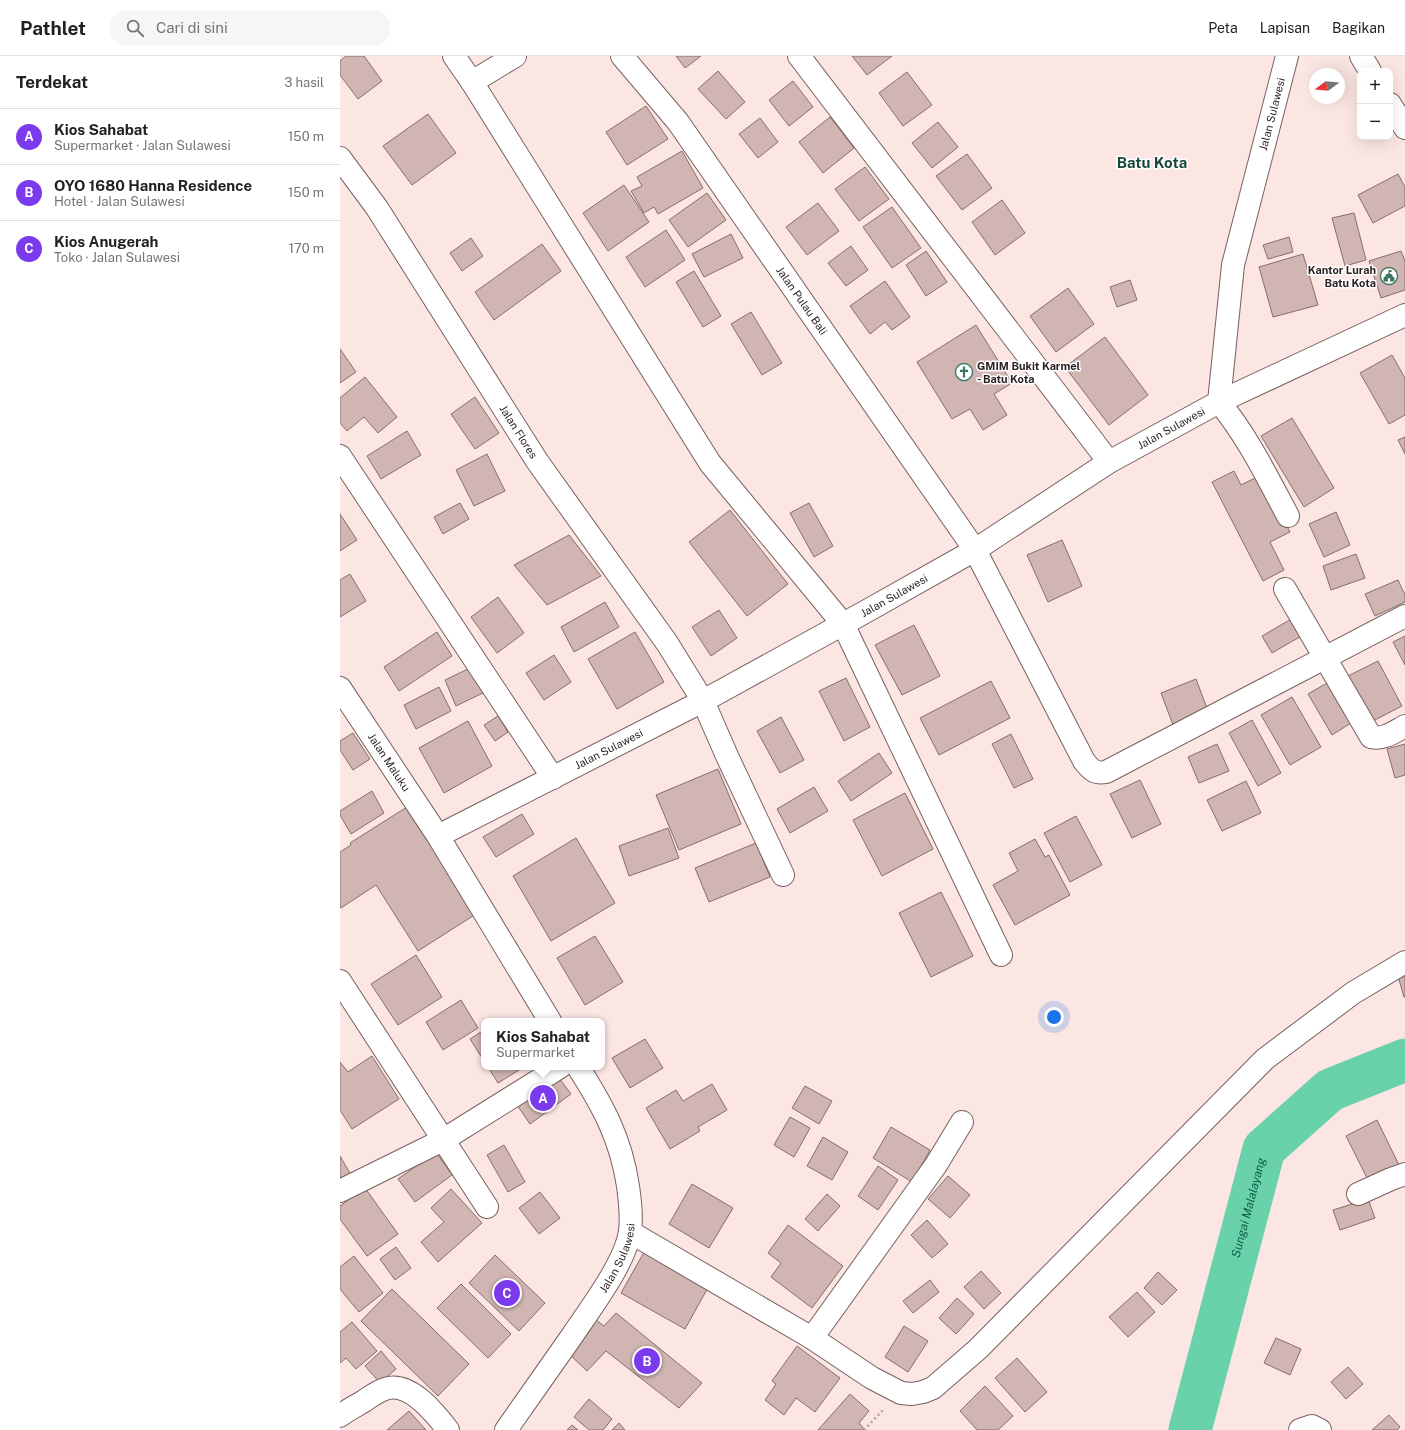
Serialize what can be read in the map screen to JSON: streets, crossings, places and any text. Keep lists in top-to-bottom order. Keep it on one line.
{"streets":{"street":["Jalan Sulawesi","Jalan Pulau Bali","Jalan Flores","Jalan Maluku"]},"crossings":[["Jalan Sulawesi","Jalan Pulau Bali"],["Jalan Sulawesi","Jalan Flores"],["Jalan Sulawesi","Jalan Maluku"]],"districts":["Batu Kota"],"water":["Sungai Malalayang"],"places":{"public building":["Kantor Lurah Batu Kota"],"church":["GMIM Bukit Karmel - Batu Kota"]},"north":"left","page":{"header":"Pathlet","search":"Cari di sini","nav":["Peta","Lapisan","Bagikan"],"heading":["Terdekat","3 hasil"],"map_buttons":["+","−"],"list":[{"mark":"A","name":"Kios Sahabat","note":"Supermarket · Jalan Sulawesi","value":"150 m"},{"mark":"B","name":"OYO 1680 Hanna Residence","note":"Hotel · Jalan Sulawesi","value":"150 m"},{"mark":"C","name":"Kios Anugerah","note":"Toko · Jalan Sulawesi","value":"170 m"}],"popup":["Kios Sahabat","Supermarket"],"pins":["A","C","B"]}}
